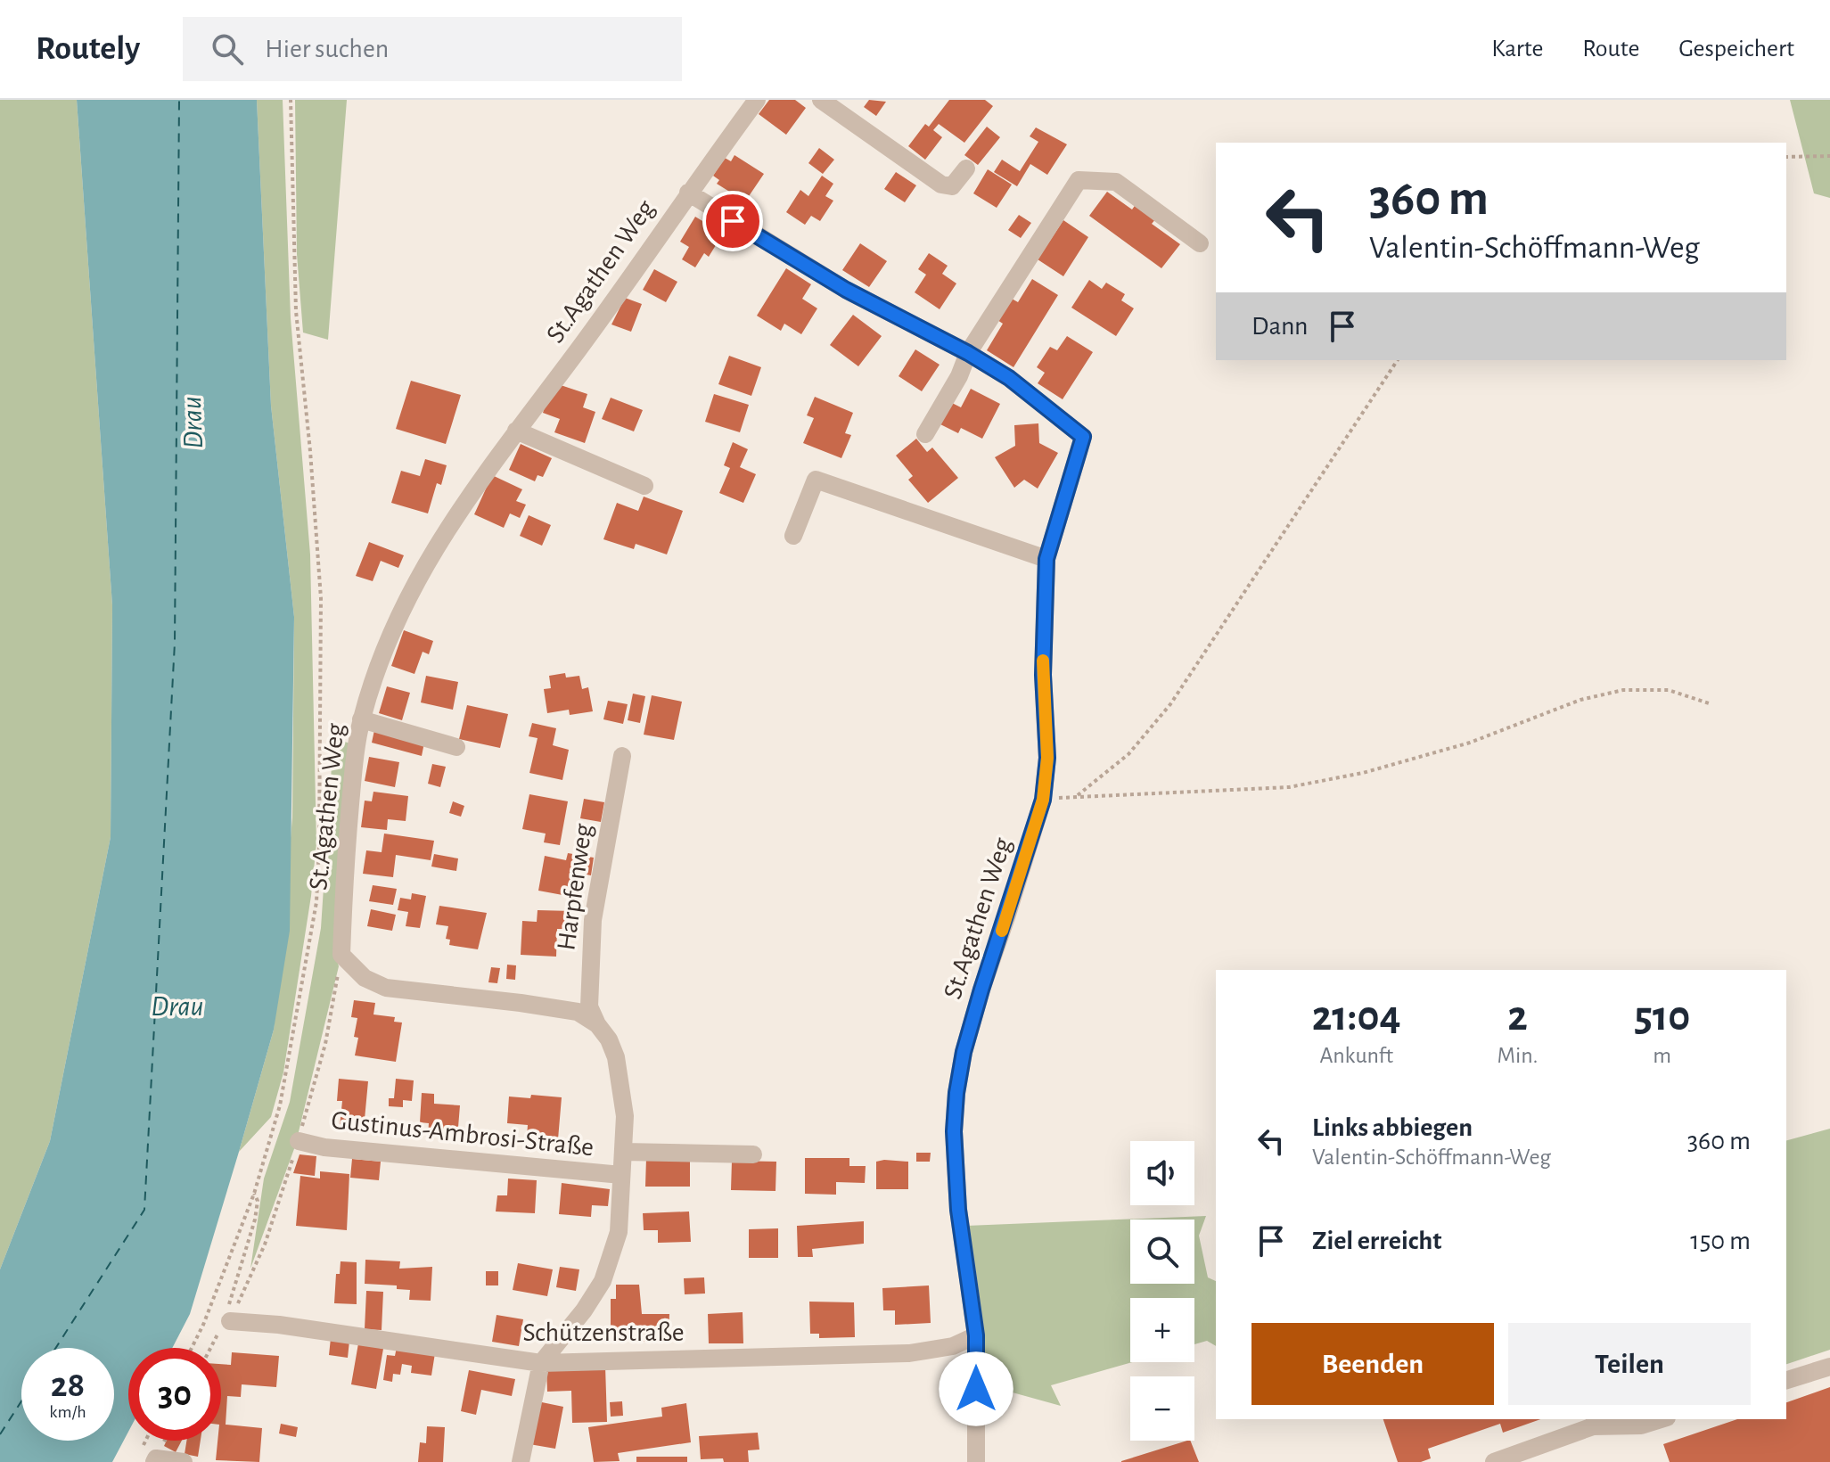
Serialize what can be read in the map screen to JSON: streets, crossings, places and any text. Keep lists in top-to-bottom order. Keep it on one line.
{"streets":{"street":["St.Agathen Weg","Harpfenweg","Gustinus-Ambrosi-Straße","Schützenstraße"]},"crossings":[["St.Agathen Weg","Schützenstraße"]],"water":["Drau"],"page":{"header":"Routely","search":"Hier suchen","nav":["Karte","Route","Gespeichert"],"turn":["360 m","Valentin-Schöffmann-Weg"],"then":"Dann","eta":["21:04","Ankunft","2","Min.","510","m"],"list":[{"name":"Links abbiegen","note":"Valentin-Schöffmann-Weg","value":"360 m"},{"name":"Ziel erreicht","value":"150 m"}],"map_buttons":["+","−"],"buttons":["Beenden","Teilen"],"speed":"28 km/h","limit":"30"}}
